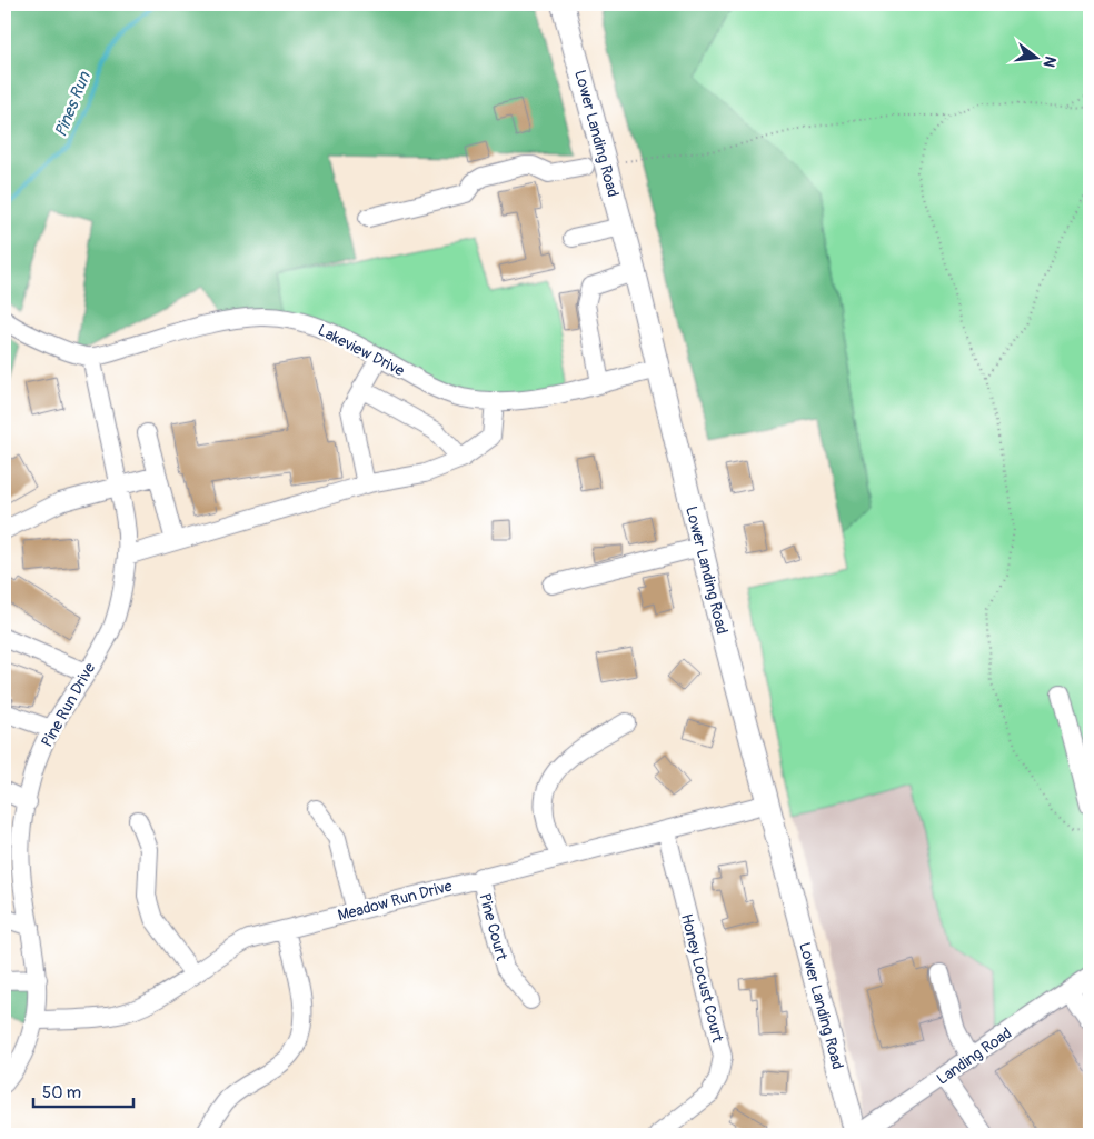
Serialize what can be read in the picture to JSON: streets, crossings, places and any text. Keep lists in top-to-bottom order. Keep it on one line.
{"streets":{"main road":["Lower Landing Road"],"street":["Lakeview Drive","Pine Run Drive","Meadow Run Drive","Pine Court","Honey Locust Court","Landing Road"]},"crossings":[["Lower Landing Road","Lakeview Drive"],["Lower Landing Road","Meadow Run Drive"],["Lower Landing Road","Landing Road"],["Lakeview Drive","Pine Run Drive"],["Pine Run Drive","Meadow Run Drive"],["Meadow Run Drive","Pine Court"],["Meadow Run Drive","Honey Locust Court"]],"water":["Pines Run"],"scale_bar":"50 m","north":"right"}
